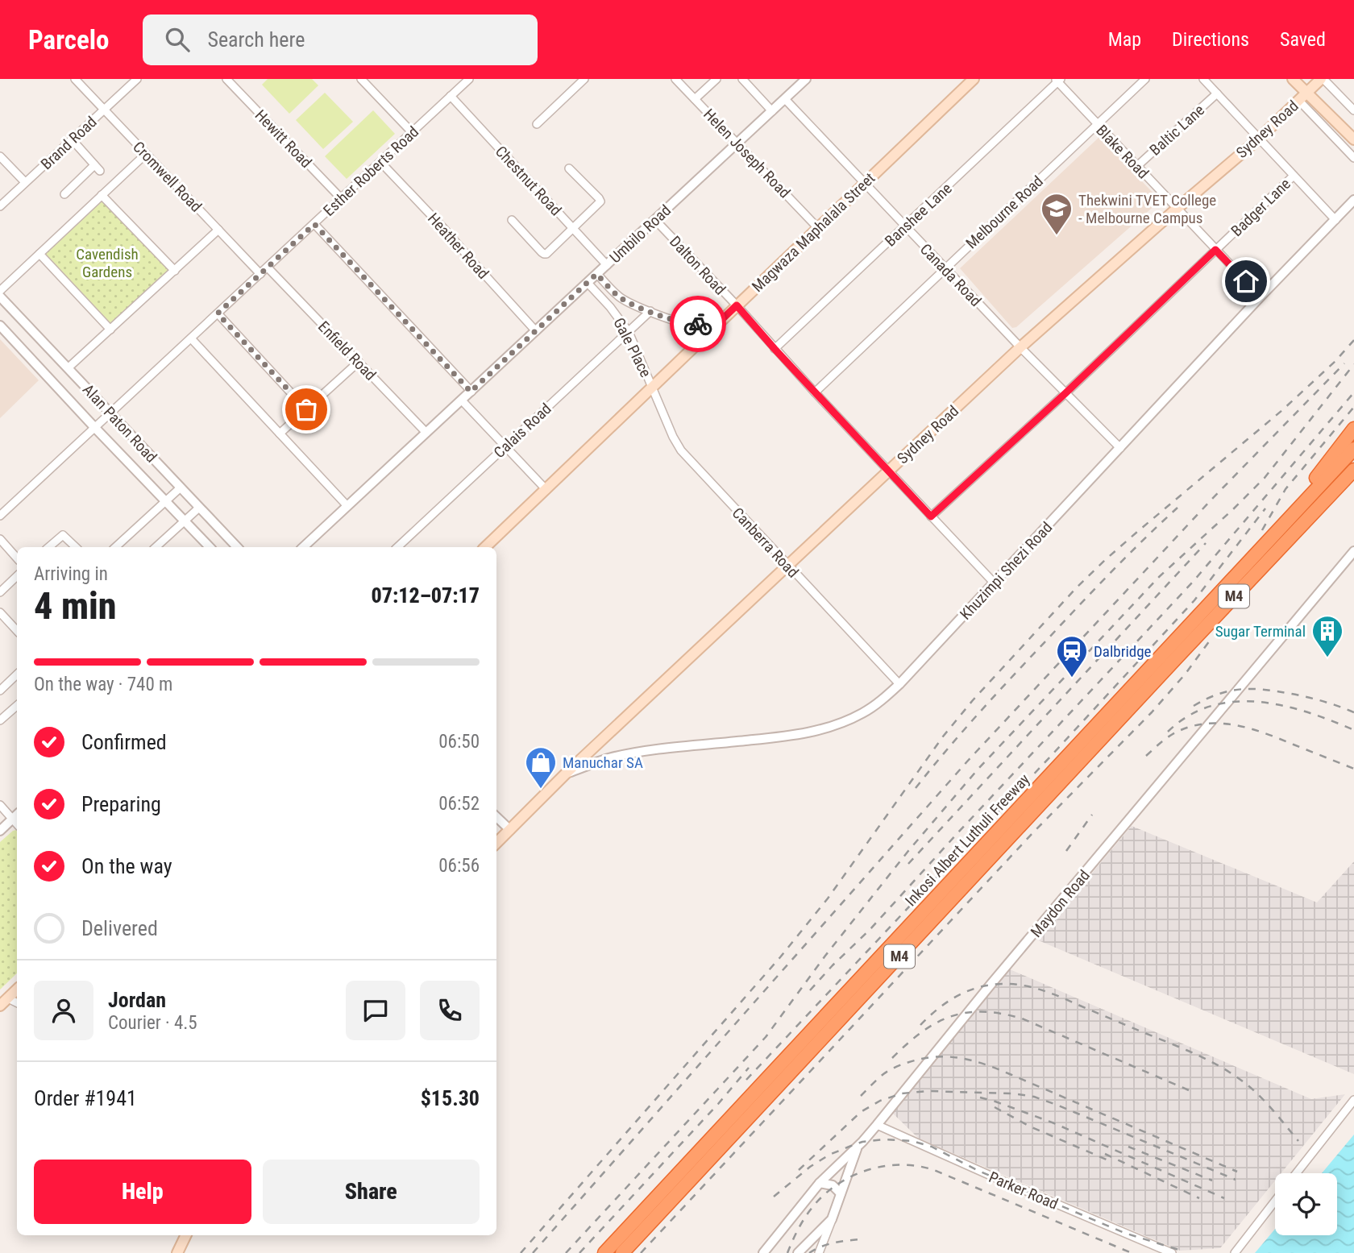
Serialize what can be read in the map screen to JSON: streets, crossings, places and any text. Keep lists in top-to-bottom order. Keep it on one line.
{"streets":{"highway":["M4","Inkosi Albert Luthuli Freeway"],"main road":["Sydney Road","Magwaza Maphalala Street"],"street":["Baltic Lane","Hewitt Road","Brand Road","Blake Road","Helen Joseph Road","Esther Roberts Road","Cromwell Road","Chestnut Road","Badger Lane","Melbourne Road","Banshee Lane","Umbilo Road","Heather Road","Dalton Road","Canada Road","Gale Place","Enfield Road","Alan Paton Road","Calais Road","Canberra Road","Khuzimpi Shezi Road","Maydon Road","Parker Road"]},"crossings":[["Sydney Road","Blake Road"],["Sydney Road","Dalton Road"],["Sydney Road","Canada Road"],["Sydney Road","Canberra Road"],["Sydney Road","Khuzimpi Shezi Road"],["Baltic Lane","Blake Road"],["Hewitt Road","Esther Roberts Road"],["Brand Road","Cromwell Road"],["Blake Road","Badger Lane"],["Blake Road","Melbourne Road"],["Blake Road","Banshee Lane"],["Blake Road","Khuzimpi Shezi Road"],["Helen Joseph Road","Magwaza Maphalala Street"],["Helen Joseph Road","Umbilo Road"],["Esther Roberts Road","Cromwell Road"],["Esther Roberts Road","Chestnut Road"],["Esther Roberts Road","Heather Road"],["Esther Roberts Road","Enfield Road"],["Esther Roberts Road","Alan Paton Road"],["Chestnut Road","Umbilo Road"],["Badger Lane","Dalton Road"],["Badger Lane","Canada Road"],["Melbourne Road","Dalton Road"],["Melbourne Road","Canada Road"],["Banshee Lane","Dalton Road"],["Banshee Lane","Canada Road"],["Magwaza Maphalala Street","Dalton Road"],["Magwaza Maphalala Street","Canada Road"],["Magwaza Maphalala Street","Gale Place"],["Magwaza Maphalala Street","Canberra Road"],["Umbilo Road","Heather Road"],["Umbilo Road","Dalton Road"],["Umbilo Road","Canada Road"],["Umbilo Road","Gale Place"],["Umbilo Road","Enfield Road"],["Dalton Road","Khuzimpi Shezi Road"],["Canada Road","Khuzimpi Shezi Road"],["Gale Place","Calais Road"],["Gale Place","Canberra Road"],["Canberra Road","Khuzimpi Shezi Road"],["Maydon Road","Parker Road"]],"parks":["Cavendish Gardens"],"places":{"school or university":["Thekwini TVET College - Melbourne Campus"],"building":["Sugar Terminal"],"station":["Dalbridge"],"shop":["Manuchar SA"]},"page":{"header":"Parcelo","search":"Search here","nav":["Map","Directions","Saved"],"heading":["4 min","Arriving in","07:12–07:17"],"panel":["Jordan","Courier · 4.5","Order #1941","$15.30"],"bar":"On the way · 740 m","list":[["Confirmed","06:50"],["Preparing","06:52"],["On the way","06:56"],"Delivered"],"buttons":["Help","Share"]}}
